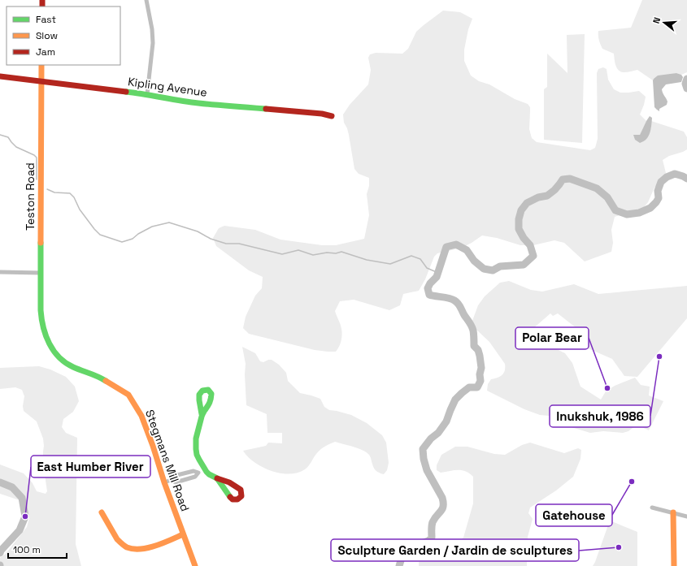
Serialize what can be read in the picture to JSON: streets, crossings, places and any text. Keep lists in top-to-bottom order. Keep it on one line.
{"streets":{"street":["Kipling Avenue","Teston Road","Stegmans Mill Road"]},"crossings":[["Kipling Avenue","Teston Road"],["Teston Road","Stegmans Mill Road"]],"places":["Inukshuk, 1986","Polar Bear","Gatehouse","East Humber River","Sculpture Garden / Jardin de sculptures"],"legend":["Fast","Slow","Jam"],"scale_bar":"100 m","north":"left"}
